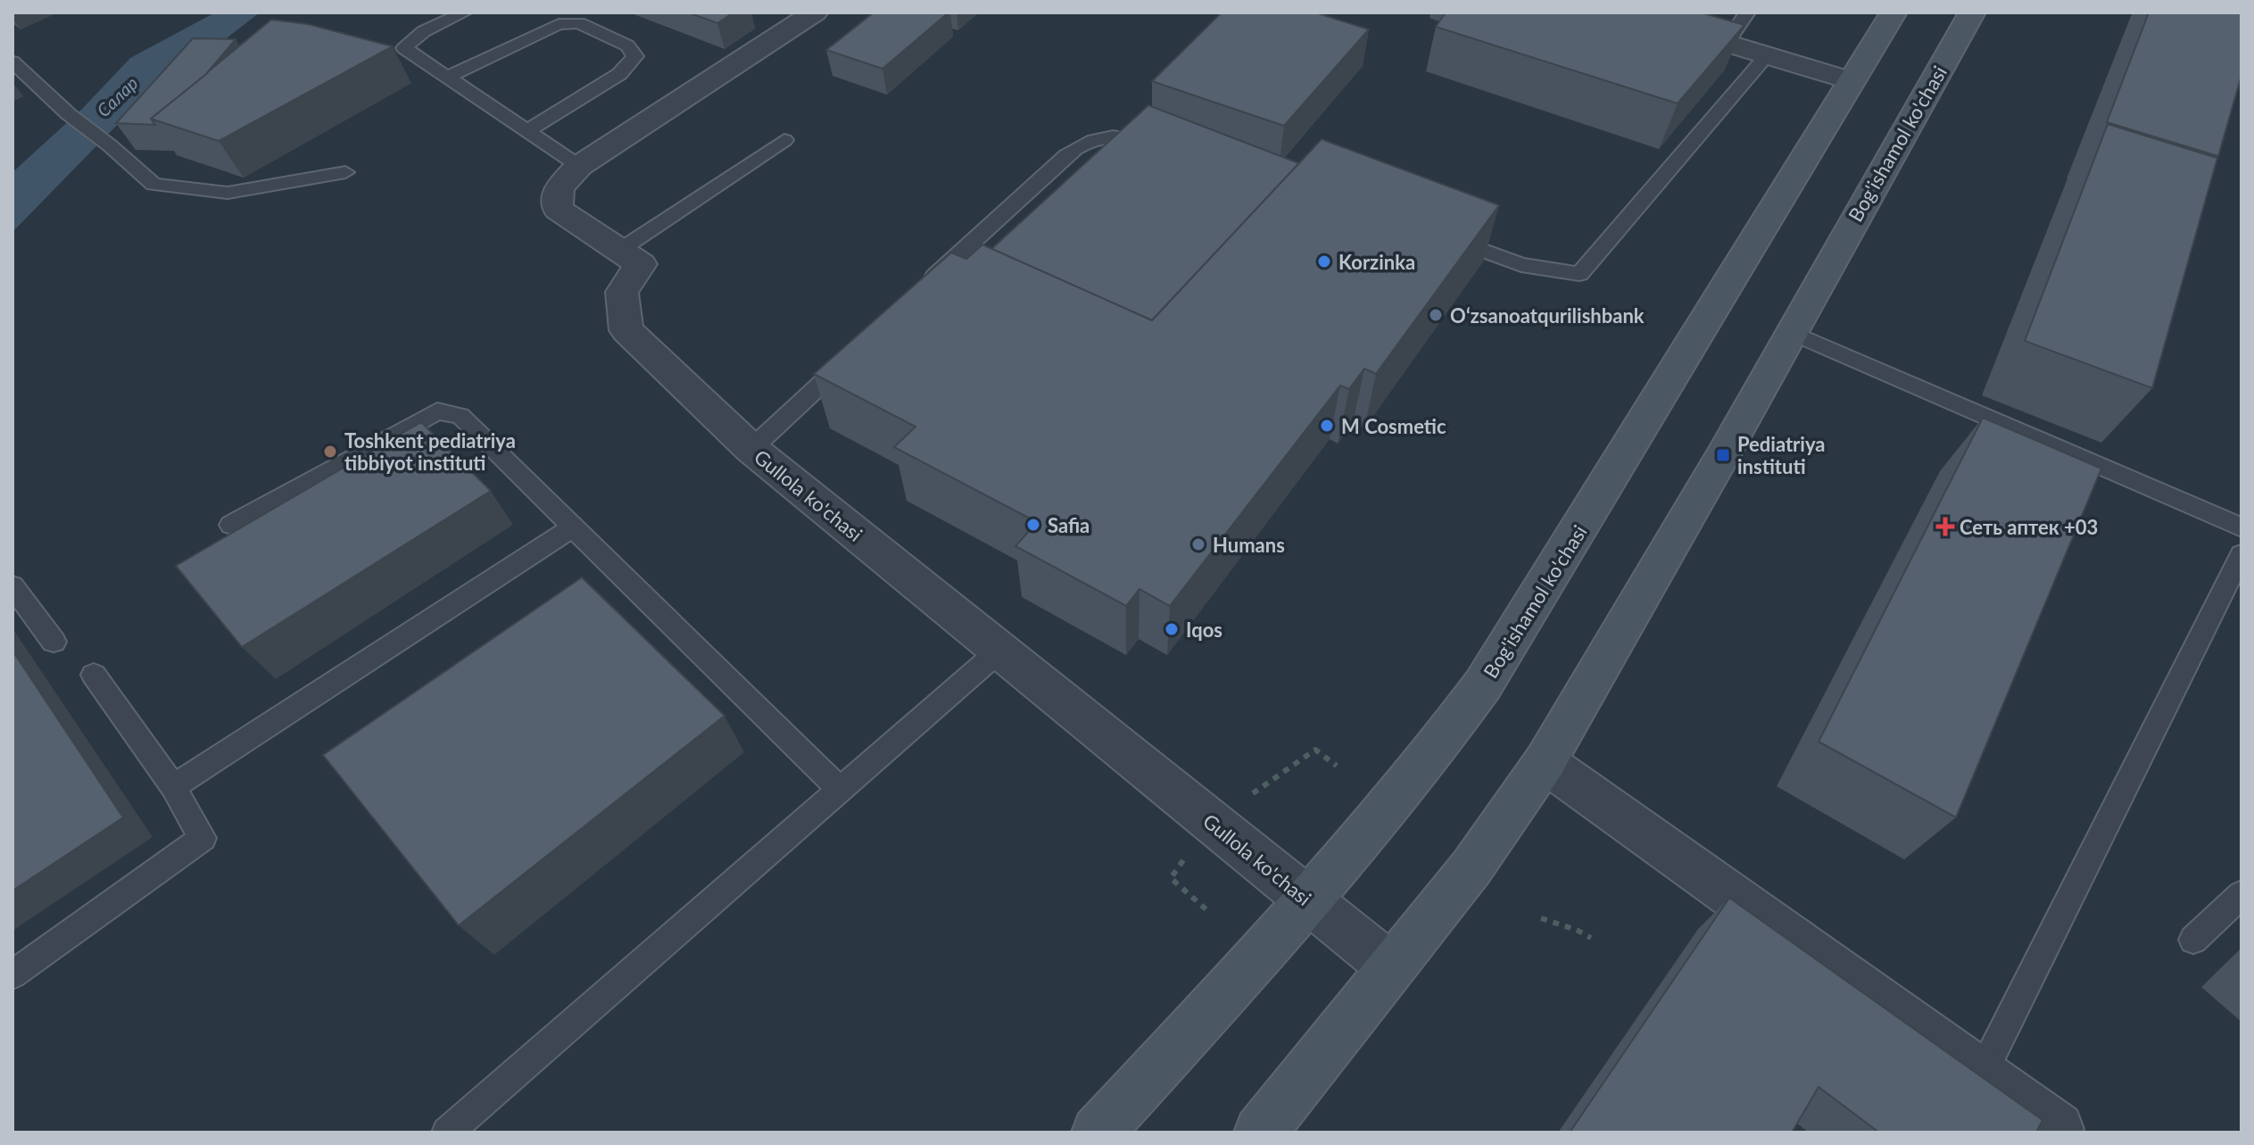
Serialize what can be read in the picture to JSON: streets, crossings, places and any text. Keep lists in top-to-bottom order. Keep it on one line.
{"streets":{"main road":["Bog'ishamol ko'chasi"],"street":["Gullola ko'chasi"]},"crossings":[["Bog'ishamol ko'chasi","Gullola ko'chasi"]],"water":["Салар"],"places":{"other":["Korzinka","Oʻzsanoatqurilishbank","M Cosmetic","Toshkent pediatriya tibbiyot instituti","Safia","Humans","Iqos"],"transit":["Pediatriya instituti"],"health":["Сеть аптек +03"]}}
